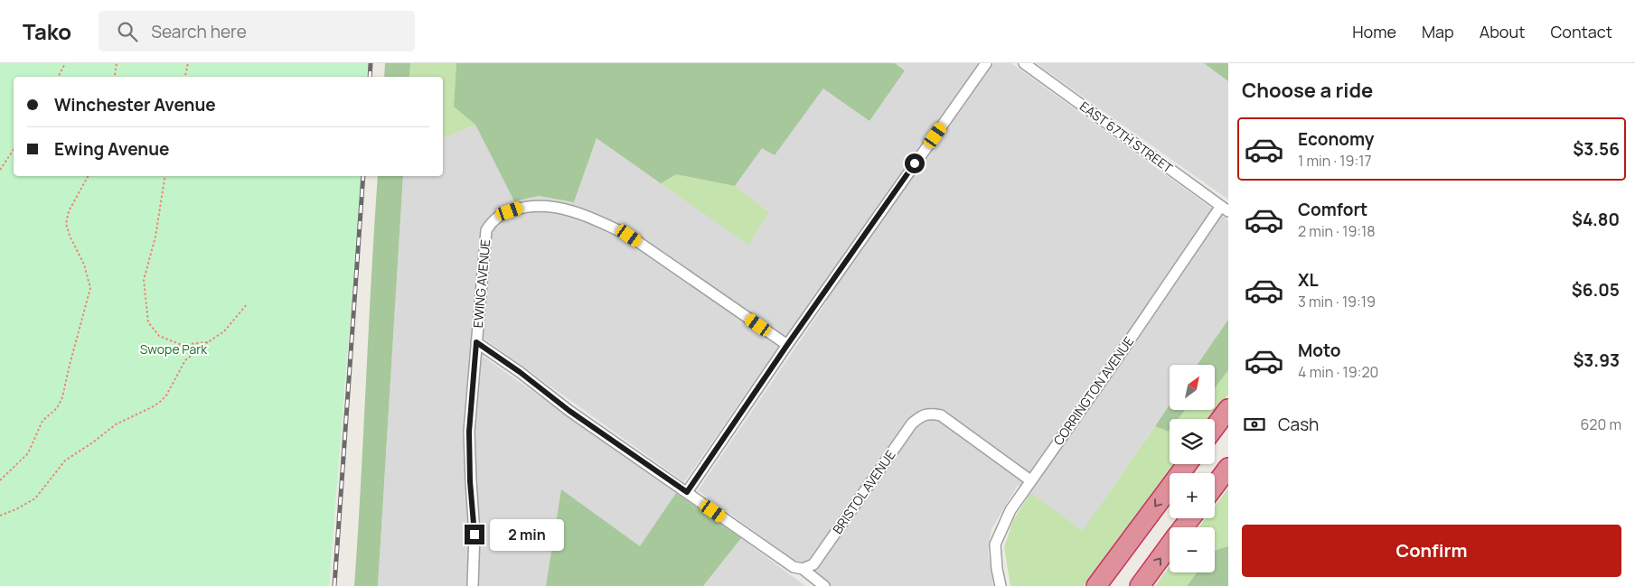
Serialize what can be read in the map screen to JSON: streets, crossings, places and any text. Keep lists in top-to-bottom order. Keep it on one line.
{"streets":{"street":["EAST 67TH STREET","EWING AVENUE","CORRINGTON AVENUE","BRISTOL AVENUE"]},"crossings":[["EAST 67TH STREET","CORRINGTON AVENUE"],["CORRINGTON AVENUE","BRISTOL AVENUE"]],"parks":["Swope Park"],"north":"top right","page":{"header":"Tako","search":"Search here","nav":["Home","Map","About","Contact"],"heading":"Choose a ride","banner":["Winchester Avenue","Ewing Avenue"],"list":[{"name":"Economy","note":"1 min · 19:17","value":"$3.56"},{"name":"Comfort","note":"2 min · 19:18","value":"$4.80"},{"name":"XL","note":"3 min · 19:19","value":"$6.05"},{"name":"Moto","note":"4 min · 19:20","value":"$3.93"}],"map_buttons":["+","−"],"pay":["Cash","620 m"],"buttons":"Confirm","bubble":"2 min"}}
